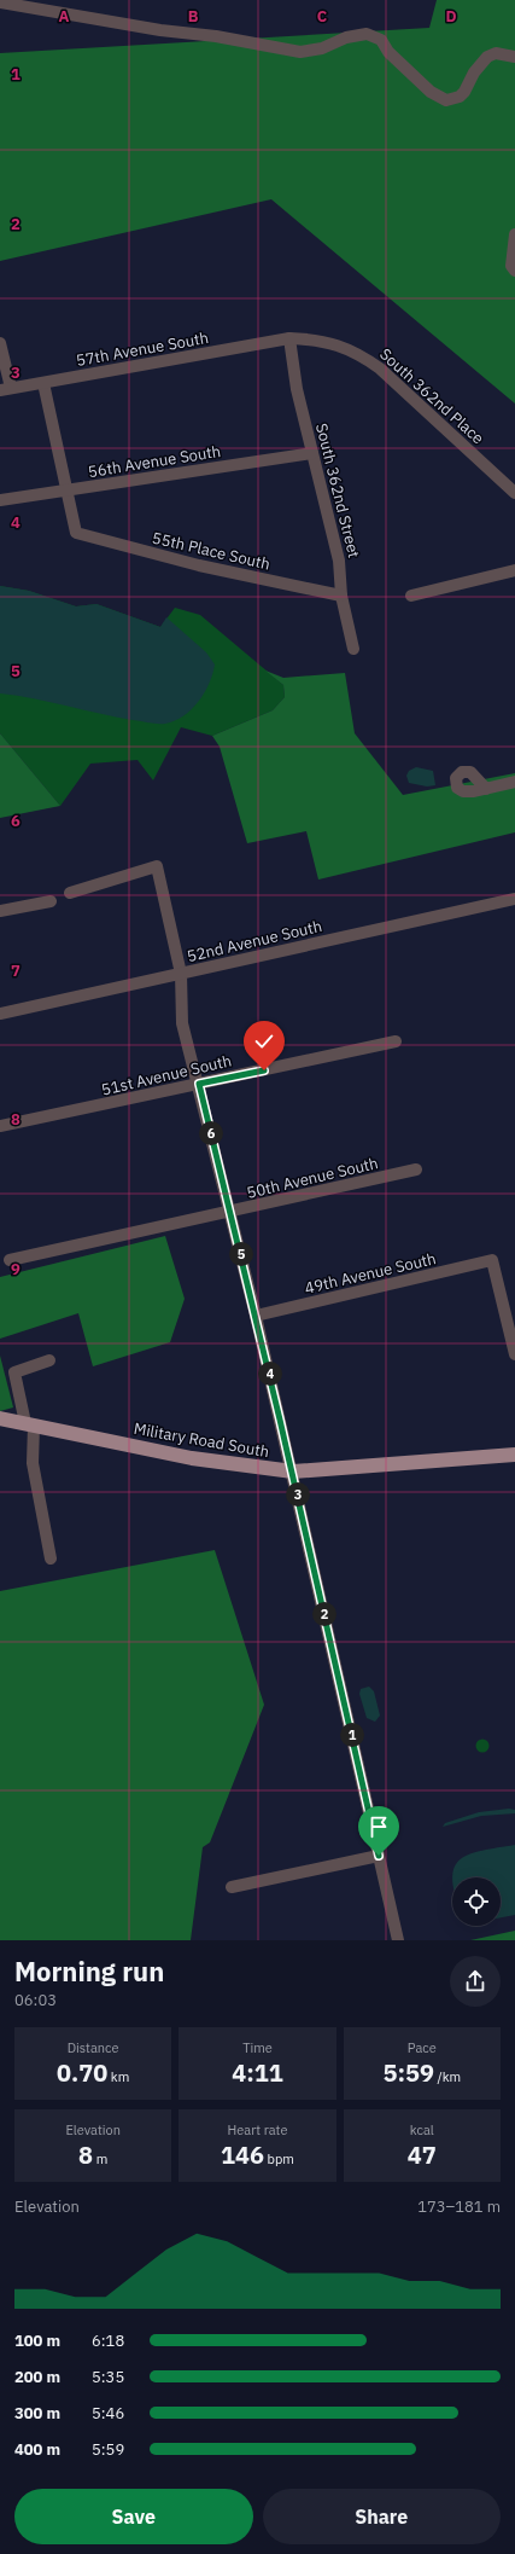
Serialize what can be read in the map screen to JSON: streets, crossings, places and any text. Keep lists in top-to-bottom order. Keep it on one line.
{"streets":{"main road":["Military Road South"],"street":["57th Avenue South","South 362nd Place","56th Avenue South","South 362nd Street","55th Place South","52nd Avenue South","51st Avenue South","50th Avenue South","49th Avenue South"]},"crossings":[["57th Avenue South","South 362nd Place"],["57th Avenue South","South 362nd Street"],["South 362nd Place","South 362nd Street"],["56th Avenue South","South 362nd Street"],["56th Avenue South","55th Place South"],["South 362nd Street","55th Place South"]],"page":{"pins":["6","5","4","3","2","1"],"heading":["Morning run","06:03"],"stats":[["Distance","0.70 km"],["Time","4:11"],["Pace","5:59 /km"],["Elevation","8 m"],["Heart rate","146 bpm"],["kcal","47"]],"chart":["Elevation","173–181 m"],"list":[{"name":"100 m","note":"6:18"},{"name":"200 m","note":"5:35"},{"name":"300 m","note":"5:46"},{"name":"400 m","note":"5:59"}],"buttons":["Save","Share"]},"grid":{"columns":["A","B","C","D"],"rows":["1","2","3","4","5","6","7","8","9"]}}
